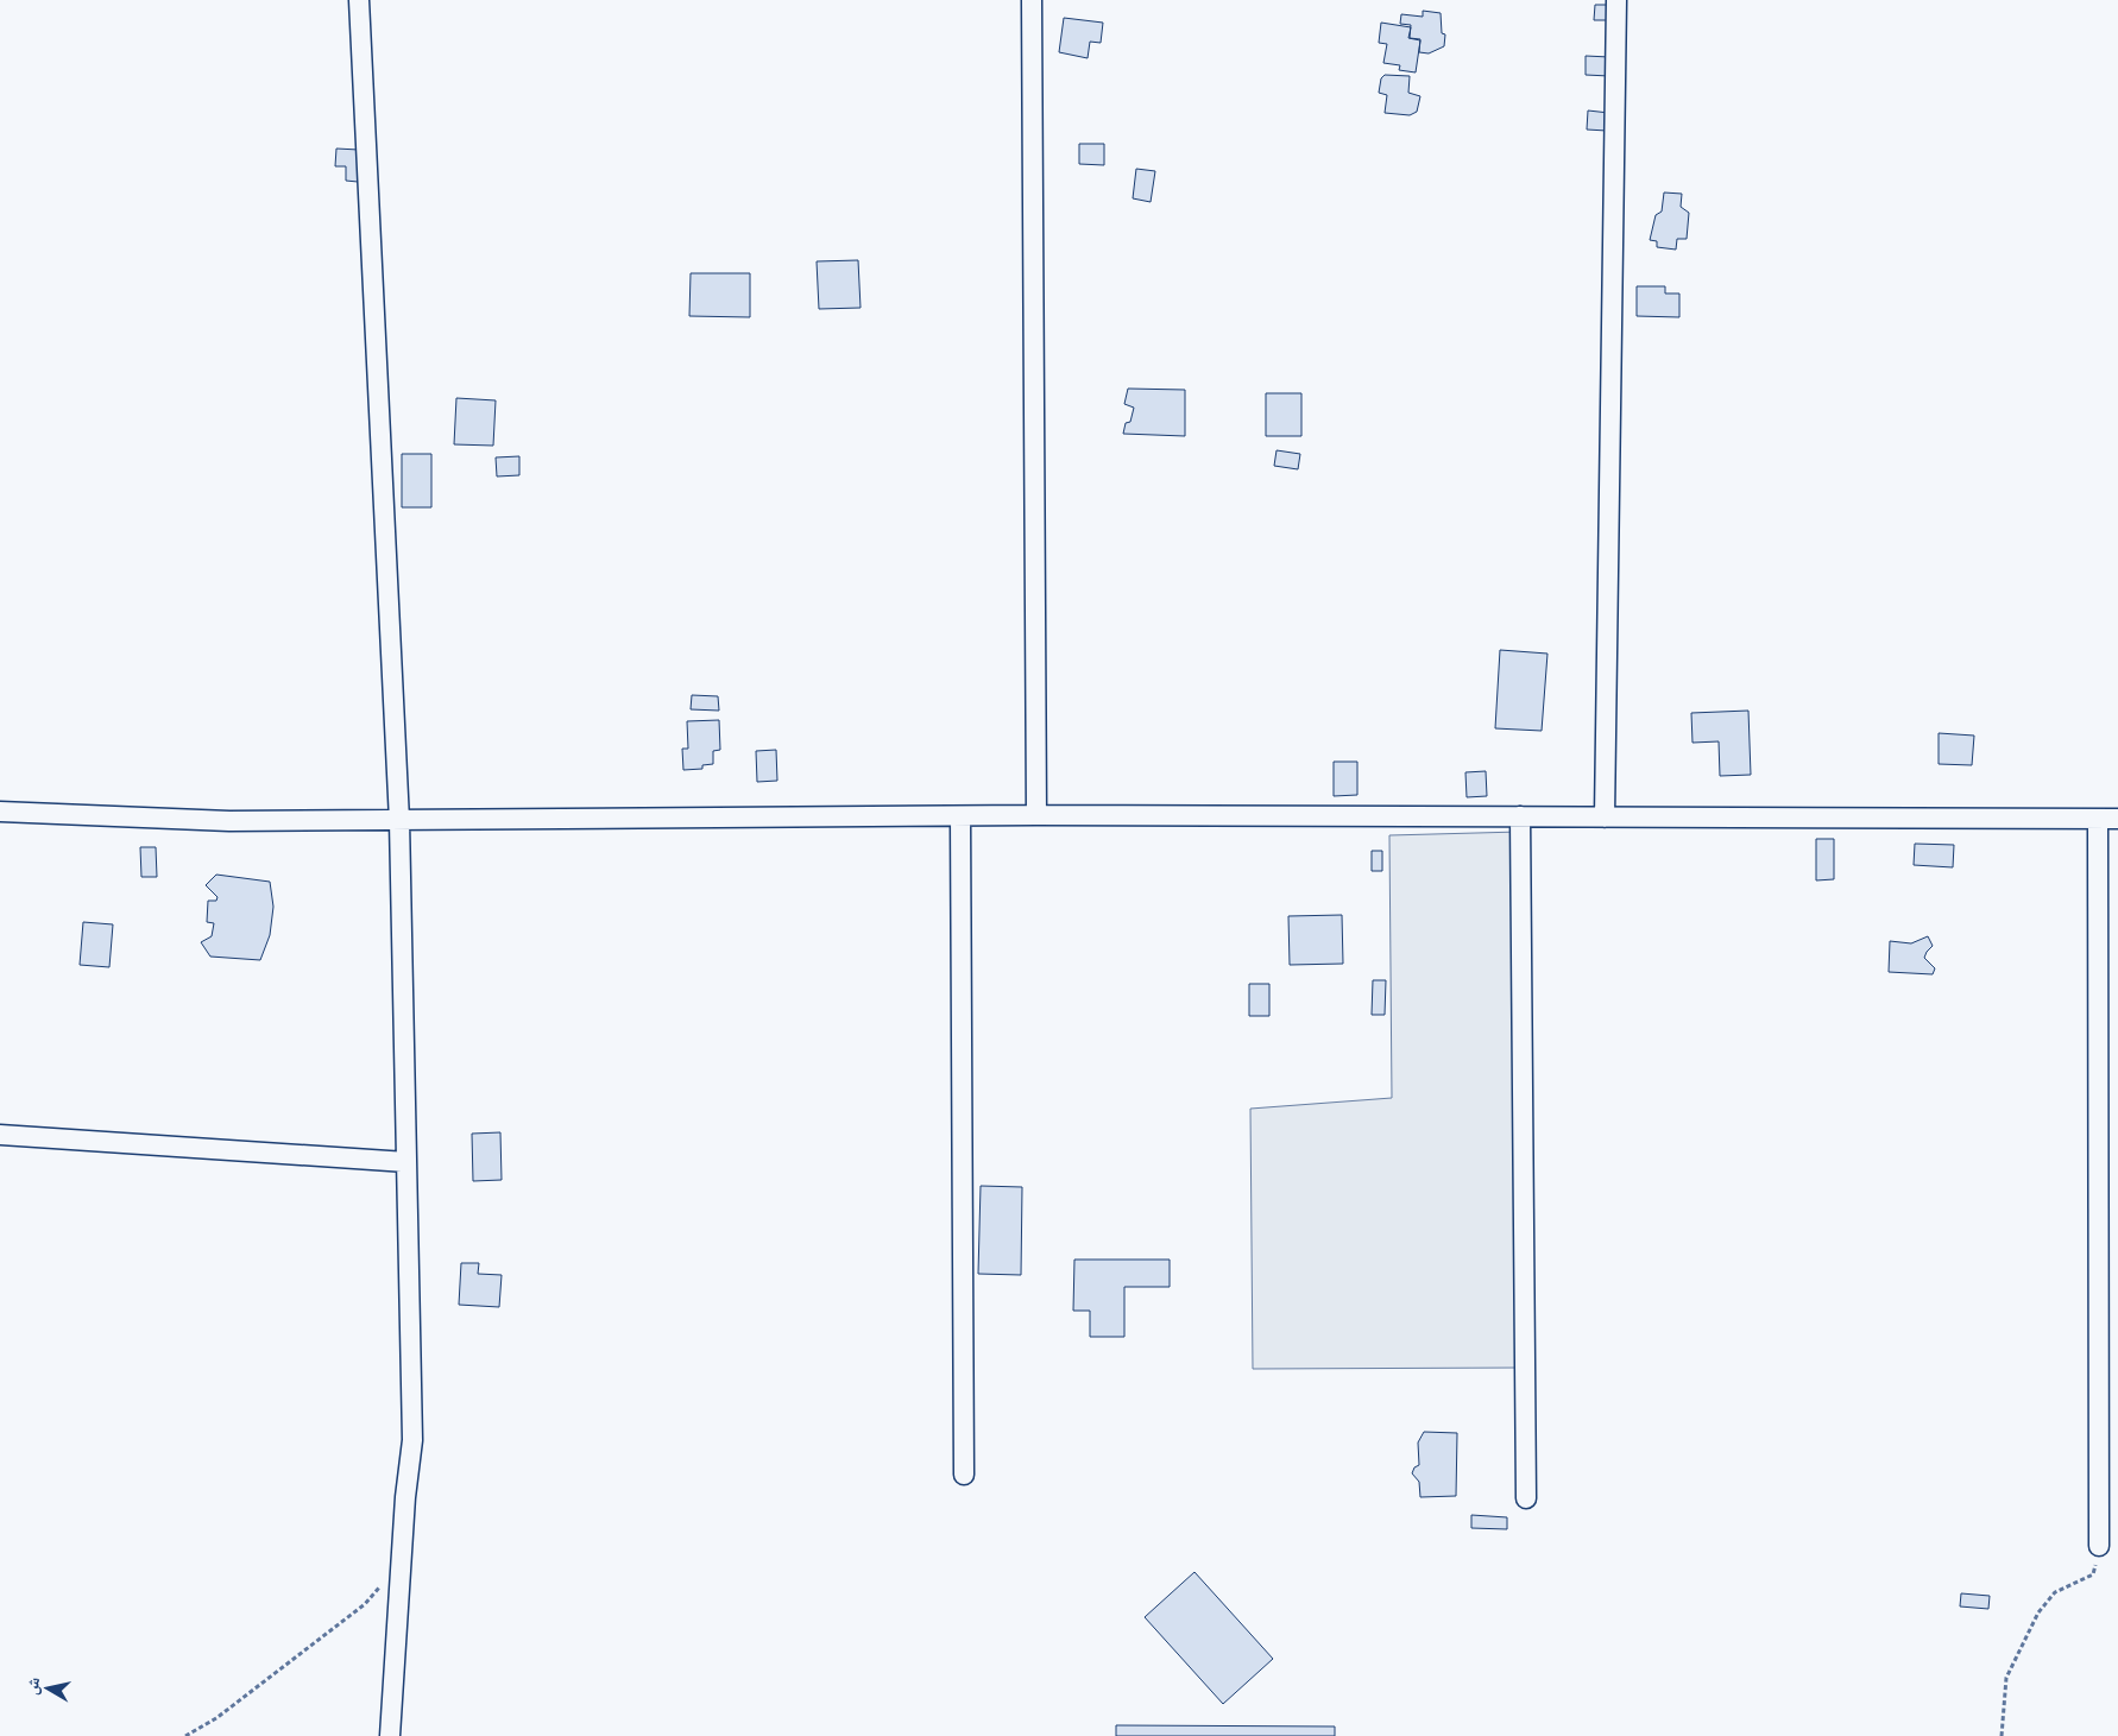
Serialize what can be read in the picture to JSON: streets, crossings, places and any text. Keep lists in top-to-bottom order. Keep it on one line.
{"north":"left"}
